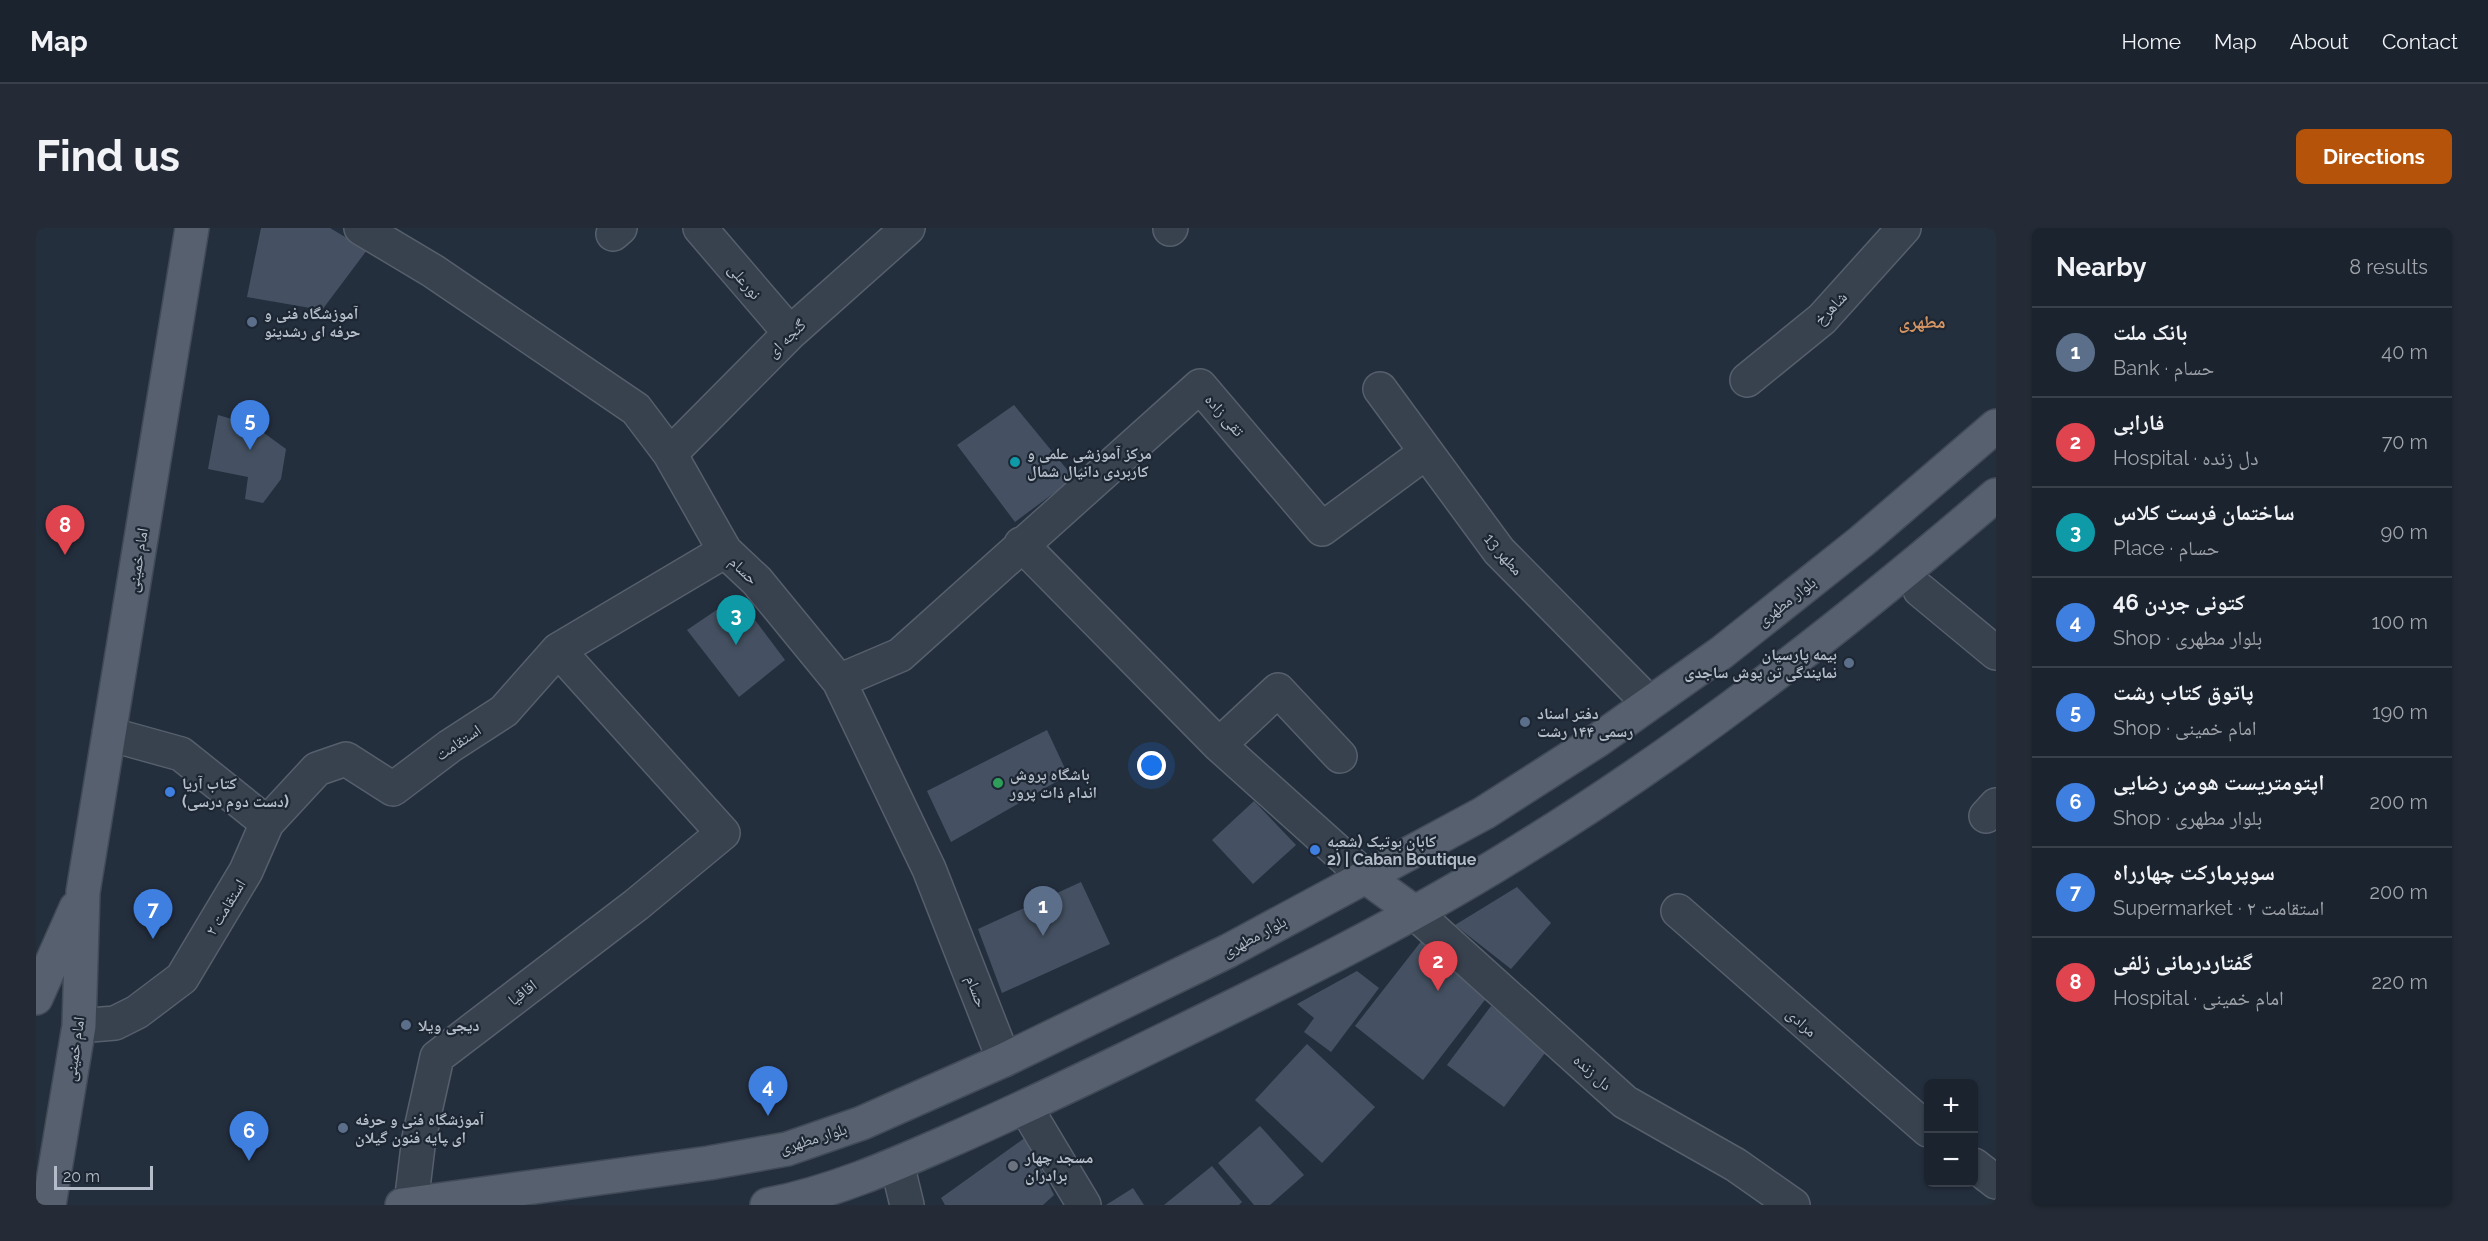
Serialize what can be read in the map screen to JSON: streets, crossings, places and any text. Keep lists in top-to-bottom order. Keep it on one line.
{"streets":{"main road":["امام خمینی","بلوار مطهری"],"street":["نورعلی","شاهرخ","گنجه ای","تقی زاده","مطهر 13","حسام","استقامت","استقامت ۲","اقاقیا","مرادی","دل زنده"]},"crossings":[["نورعلی","گنجه ای"],["گنجه ای","حسام"],["تقی زاده","مطهر 13"],["تقی زاده","حسام"],["مطهر 13","بلوار مطهری"],["امام خمینی","استقامت ۲"],["حسام","بلوار مطهری"],["حسام","استقامت"],["بلوار مطهری","اقاقیا"],["استقامت","استقامت ۲"],["استقامت","اقاقیا"]],"districts":["مطهری"],"places":["آموزشگاه فنی و حرفه ای رشدینو","مرکز آموزشی علمی و کاربردی دانیال شمال","بیمه پارسیان نمایندگی تن پوش ساجدی","دفتر اسناد رسمی ۱۴۴ رشت","باشگاه پروش اندام ذات پرور","کتاب آریا (دست دوم درسی)","کابان بوتیک (شعبه 2) | Caban Boutique","دیجی ویلا","آموزشگاه فنی و حرفه ای ‍پایه فنون گیلان","مسجد چهار برادران"],"scale_bar":"20 m","page":{"header":"Map","nav":["Home","Map","About","Contact"],"buttons":"Directions","title":"Find us","heading":["Nearby","8 results"],"list":[{"mark":"1","name":"بانک ملت","note":"Bank · حسام","value":"40 m"},{"mark":"2","name":"فارابی","note":"Hospital · دل زنده","value":"70 m"},{"mark":"3","name":"ساختمان فرست کلاس","note":"Place · حسام","value":"90 m"},{"mark":"4","name":"کتونی جردن 46","note":"Shop · بلوار مطهری","value":"100 m"},{"mark":"5","name":"پاتوق کتاب رشت","note":"Shop · امام خمینی","value":"190 m"},{"mark":"6","name":"اپتومتریست هومن رضایی","note":"Shop · بلوار مطهری","value":"200 m"},{"mark":"7","name":"سوپرمارکت چهارراه","note":"Supermarket · استقامت ۲","value":"200 m"},{"mark":"8","name":"گفتاردرمانی زلفی","note":"Hospital · امام خمینی","value":"220 m"}],"pins":["5","8","3","1","7","2","4","6"],"map_buttons":["+","−"],"scale":"20 m"}}
